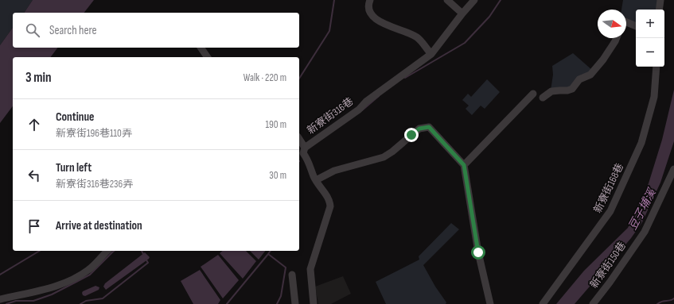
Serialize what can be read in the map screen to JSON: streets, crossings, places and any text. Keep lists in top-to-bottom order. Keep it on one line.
{"streets":{"street":["新寮街316巷","新寮街168巷","新寮街150巷"]},"water":["豆子埔溪"],"north":"right","page":{"map_buttons":["+","−"],"search":"Search here","heading":["3 min","Walk · 220 m"],"list":[["Continue","新寮街196巷110弄","190 m"],["Turn left","新寮街316巷236弄","30 m"],"Arrive at destination"]}}
